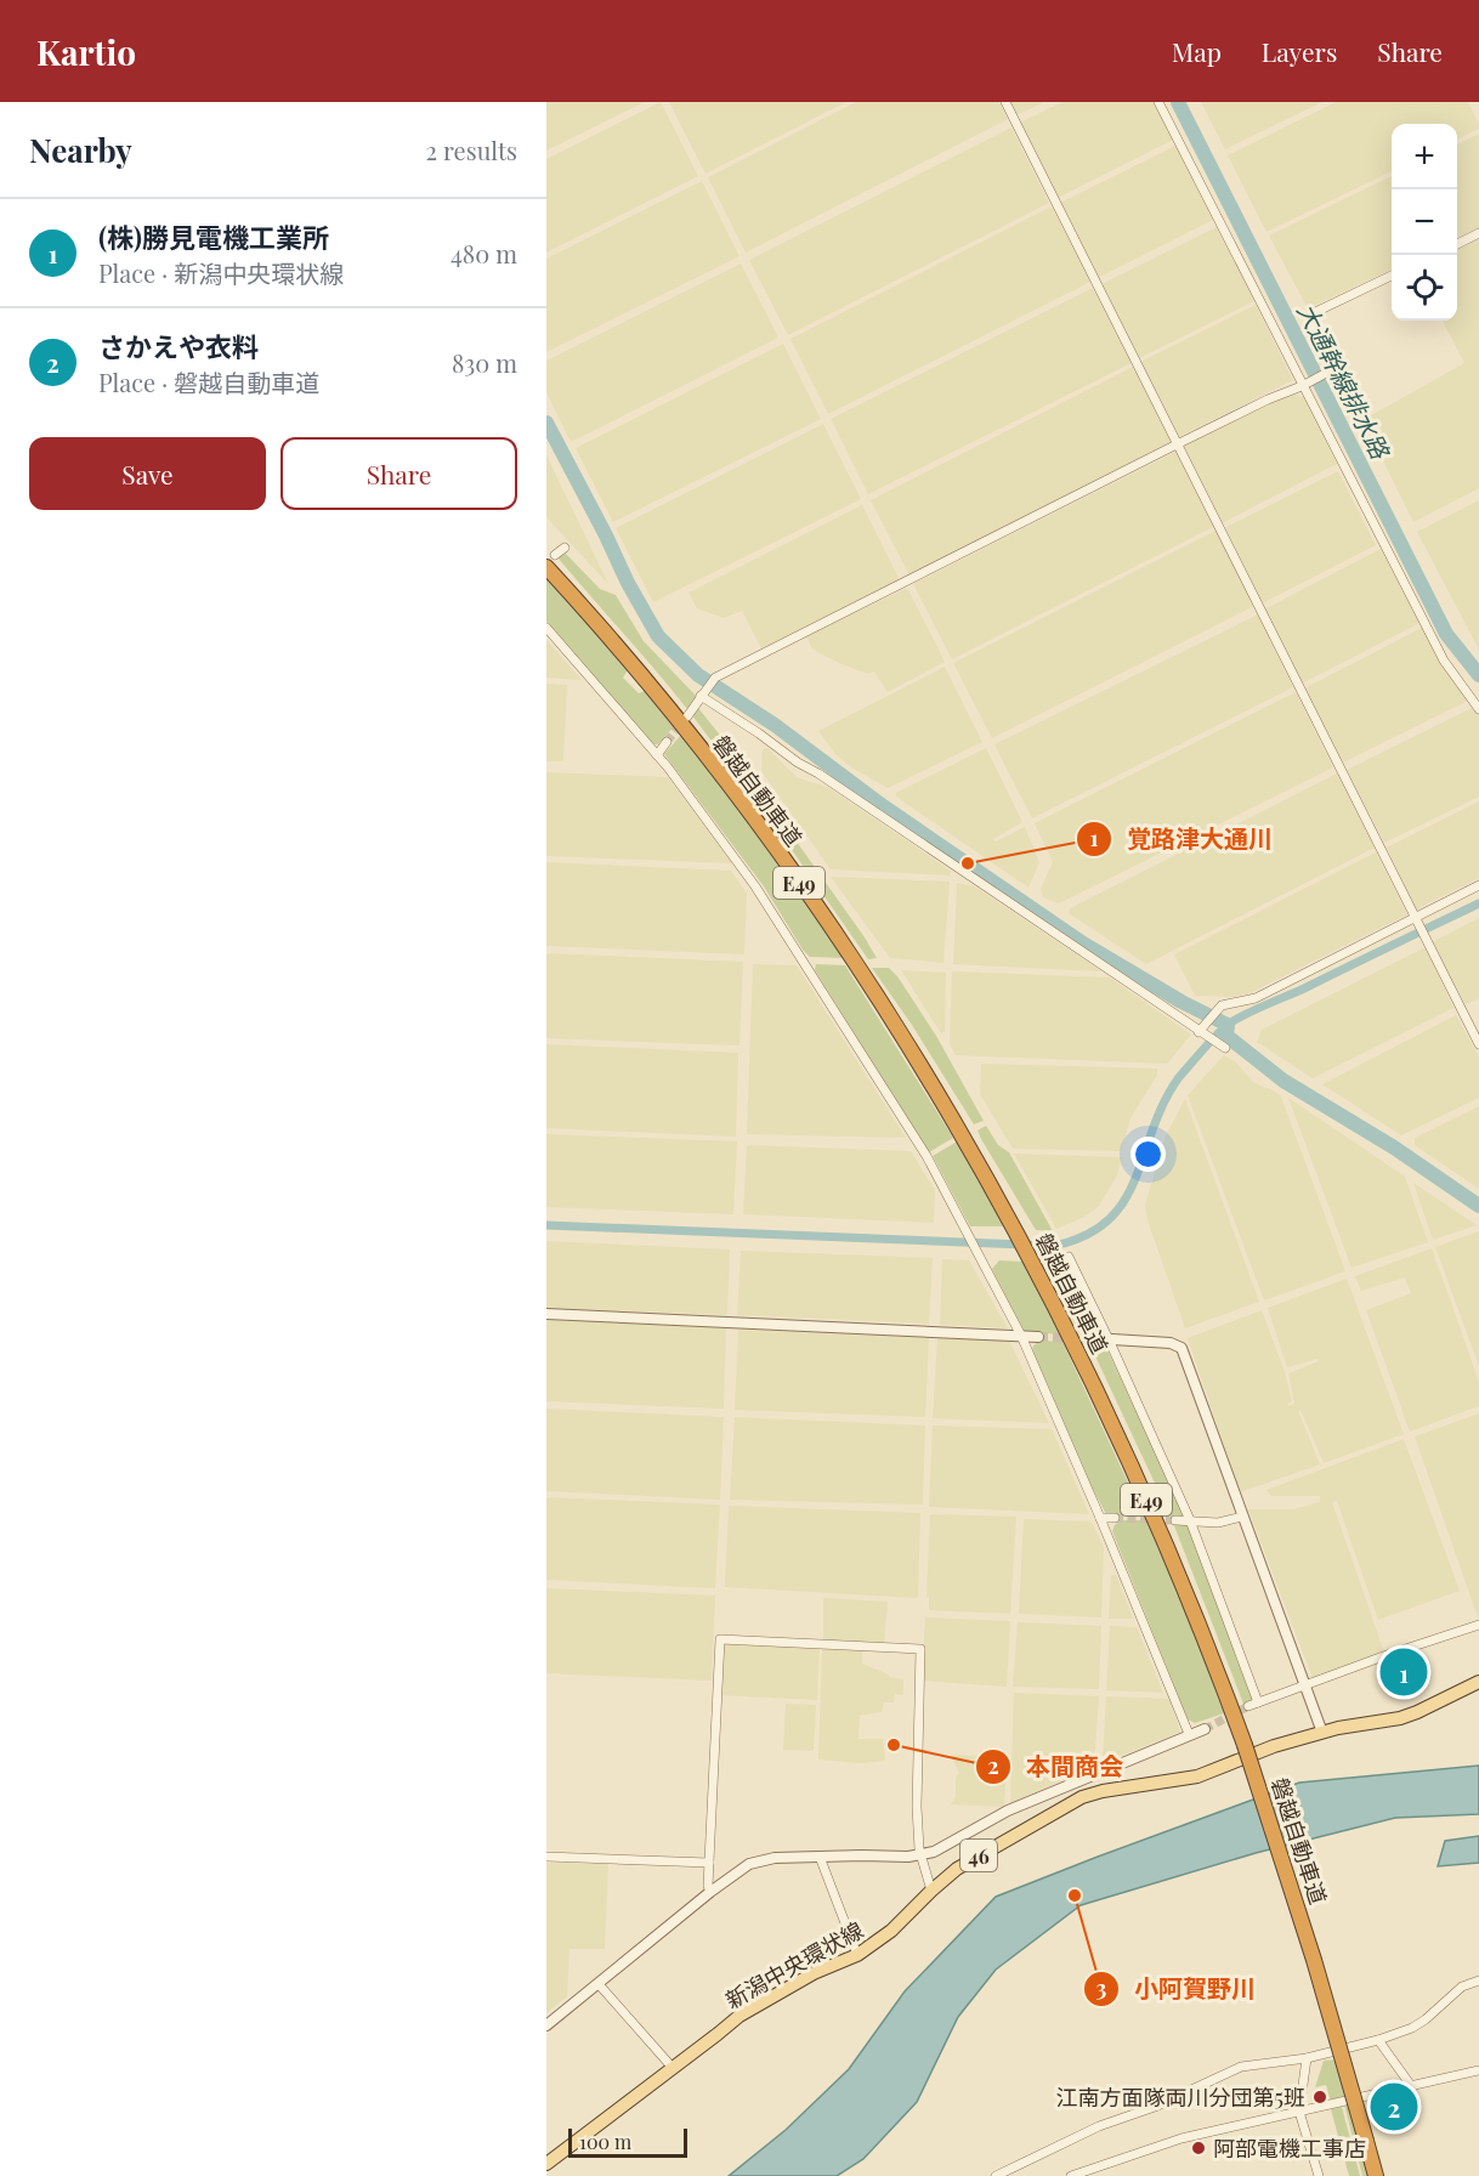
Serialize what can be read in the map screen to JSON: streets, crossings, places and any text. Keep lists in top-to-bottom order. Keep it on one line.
{"streets":{"highway":["磐越自動車道","E49"],"main road":["46","新潟中央環状線"]},"water":["大通幹線排水路"],"places":["覚路津大通川","本間商会","小阿賀野川","江南方面隊両川分団第5班","阿部電機工事店"],"scale_bar":"100 m","page":{"header":"Kartio","nav":["Map","Layers","Share"],"heading":["Nearby","2 results"],"map_buttons":["+","−"],"list":[{"mark":"1","name":"(株)勝見電機工業所","note":"Place · 新潟中央環状線","value":"480 m"},{"mark":"2","name":"さかえや衣料","note":"Place · 磐越自動車道","value":"830 m"}],"buttons":["Save","Share"],"pins":["1","2"],"scale":"100 m"}}
